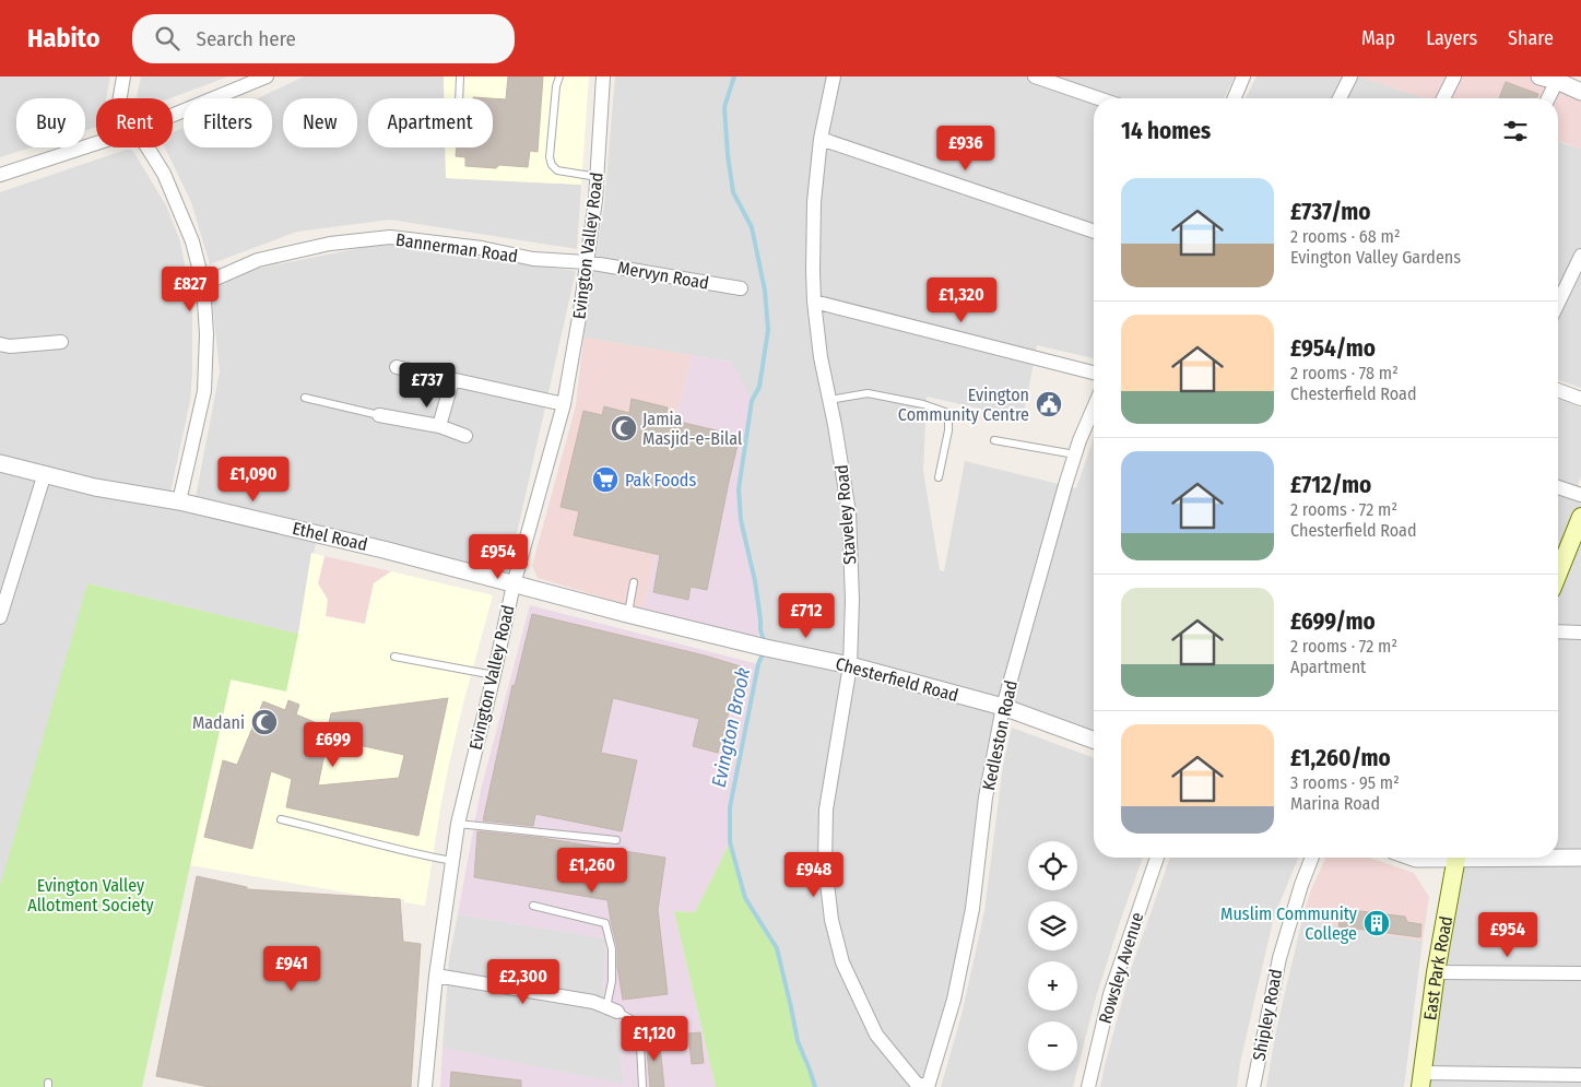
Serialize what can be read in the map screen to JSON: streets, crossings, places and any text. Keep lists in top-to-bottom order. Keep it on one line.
{"streets":{"main road":["East Park Road"],"street":["Evington Valley Road","Bannerman Road","Mervyn Road","Staveley Road","Ethel Road","Chesterfield Road","Kedleston Road","Rowsley Avenue","Shipley Road"]},"crossings":[["Evington Valley Road","Bannerman Road"],["Evington Valley Road","Mervyn Road"],["Evington Valley Road","Ethel Road"],["Evington Valley Road","Chesterfield Road"],["Bannerman Road","Mervyn Road"],["Staveley Road","Chesterfield Road"],["Staveley Road","Kedleston Road"],["Ethel Road","Chesterfield Road"],["Chesterfield Road","Kedleston Road"]],"water":["Evington Brook"],"parks":["Evington Valley Allotment Society"],"places":{"public building":["Evington Community Centre"],"mosque":["Jamia Masjid-e-Bilal","Madani"],"supermarket":["Pak Foods"],"building":["Muslim Community College"]},"page":{"header":"Habito","search":"Search here","nav":["Map","Layers","Share"],"chip":["Buy","Rent","Filters","New","Apartment"],"heading":"14 homes","price":["£936","£827","£1,320","£737","£1,090","£954","£712","£699","£1,260","£948","£954","£941","£2,300","£1,120"],"list":[{"name":"£737/mo","note":"2 rooms · 68 m² · Evington Valley Gardens"},{"name":"£954/mo","note":"2 rooms · 78 m² · Chesterfield Road"},{"name":"£712/mo","note":"2 rooms · 72 m² · Chesterfield Road"},{"name":"£699/mo","note":"2 rooms · 72 m² · Apartment"},{"name":"£1,260/mo","note":"3 rooms · 95 m² · Marina Road"}],"map_buttons":["+","−"]}}
